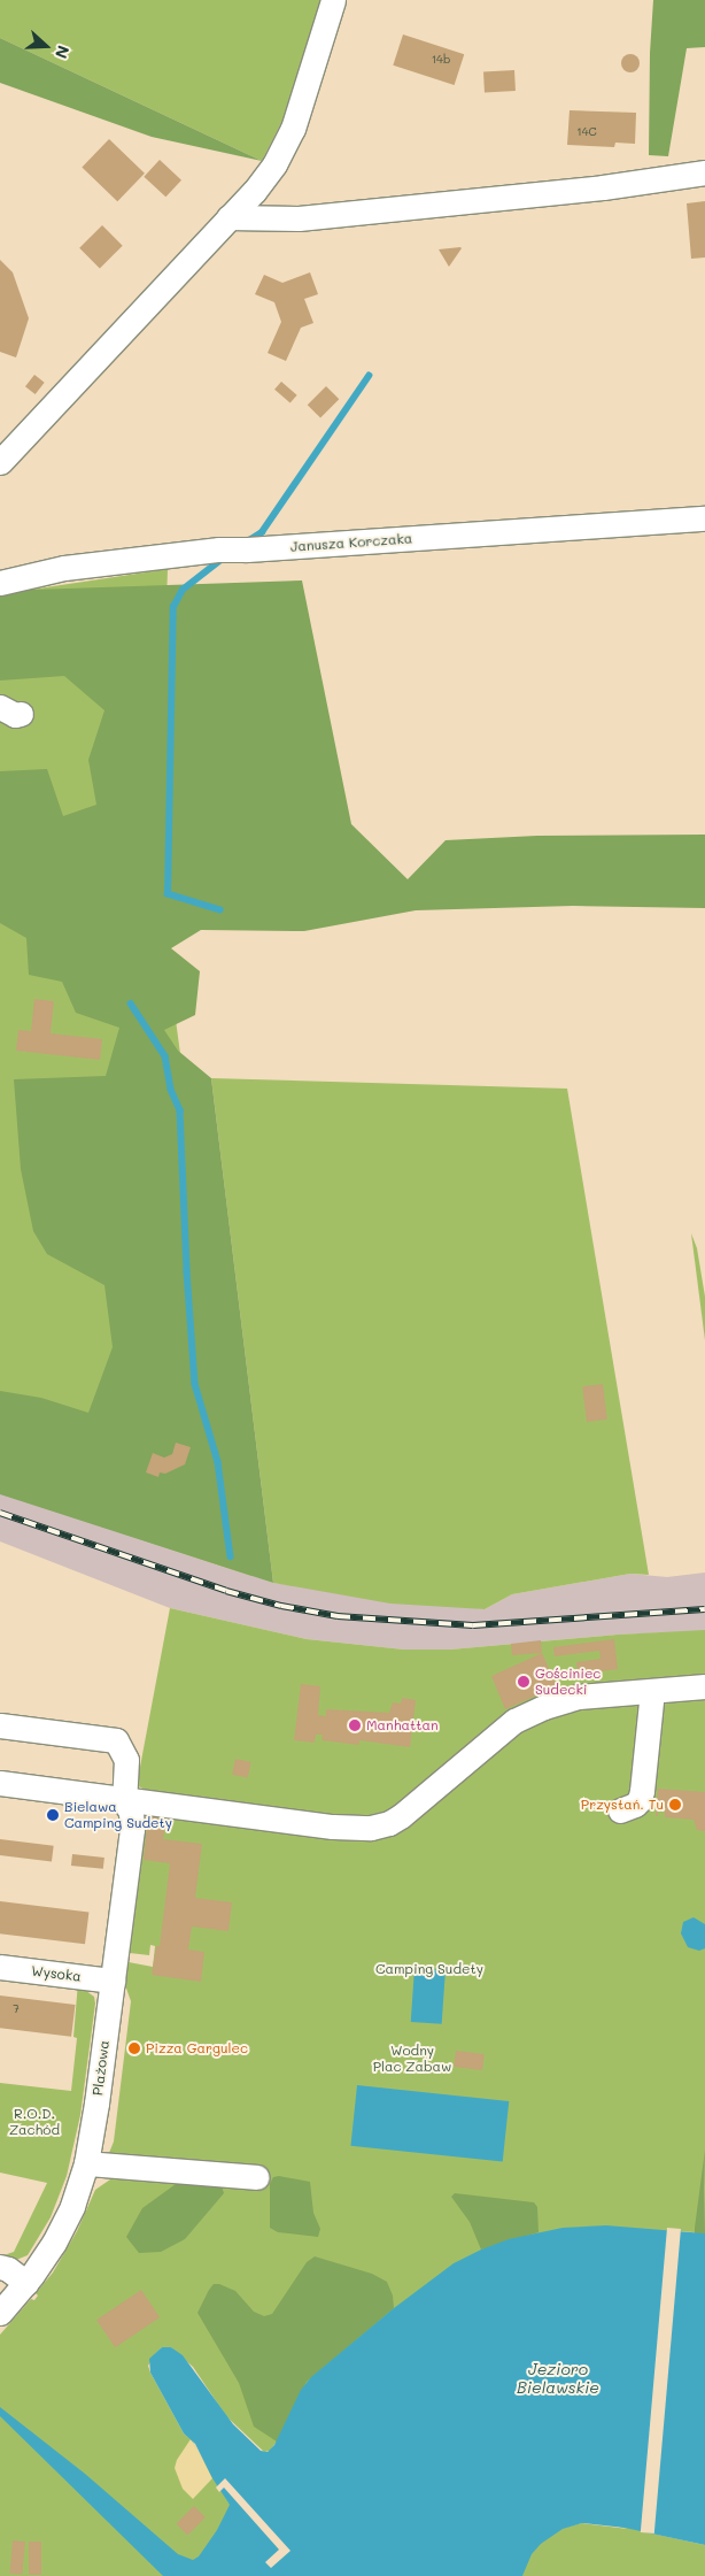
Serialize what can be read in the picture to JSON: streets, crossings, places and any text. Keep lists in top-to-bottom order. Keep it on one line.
{"streets":{"street":["Janusza Korczaka","Wysoka","Plażowa"]},"crossings":[["Wysoka","Plażowa"]],"water":["Jezioro Bielawskie"],"parks":["Camping Sudety","Wodny Plac Zabaw","R.O.D. Zachód"],"places":["Gościniec Sudecki","Manhattan","Przystań. Tu","Bielawa Camping Sudety","Pizza Gargulec"],"house_numbers":["14b","14C","7"],"north":"right"}
